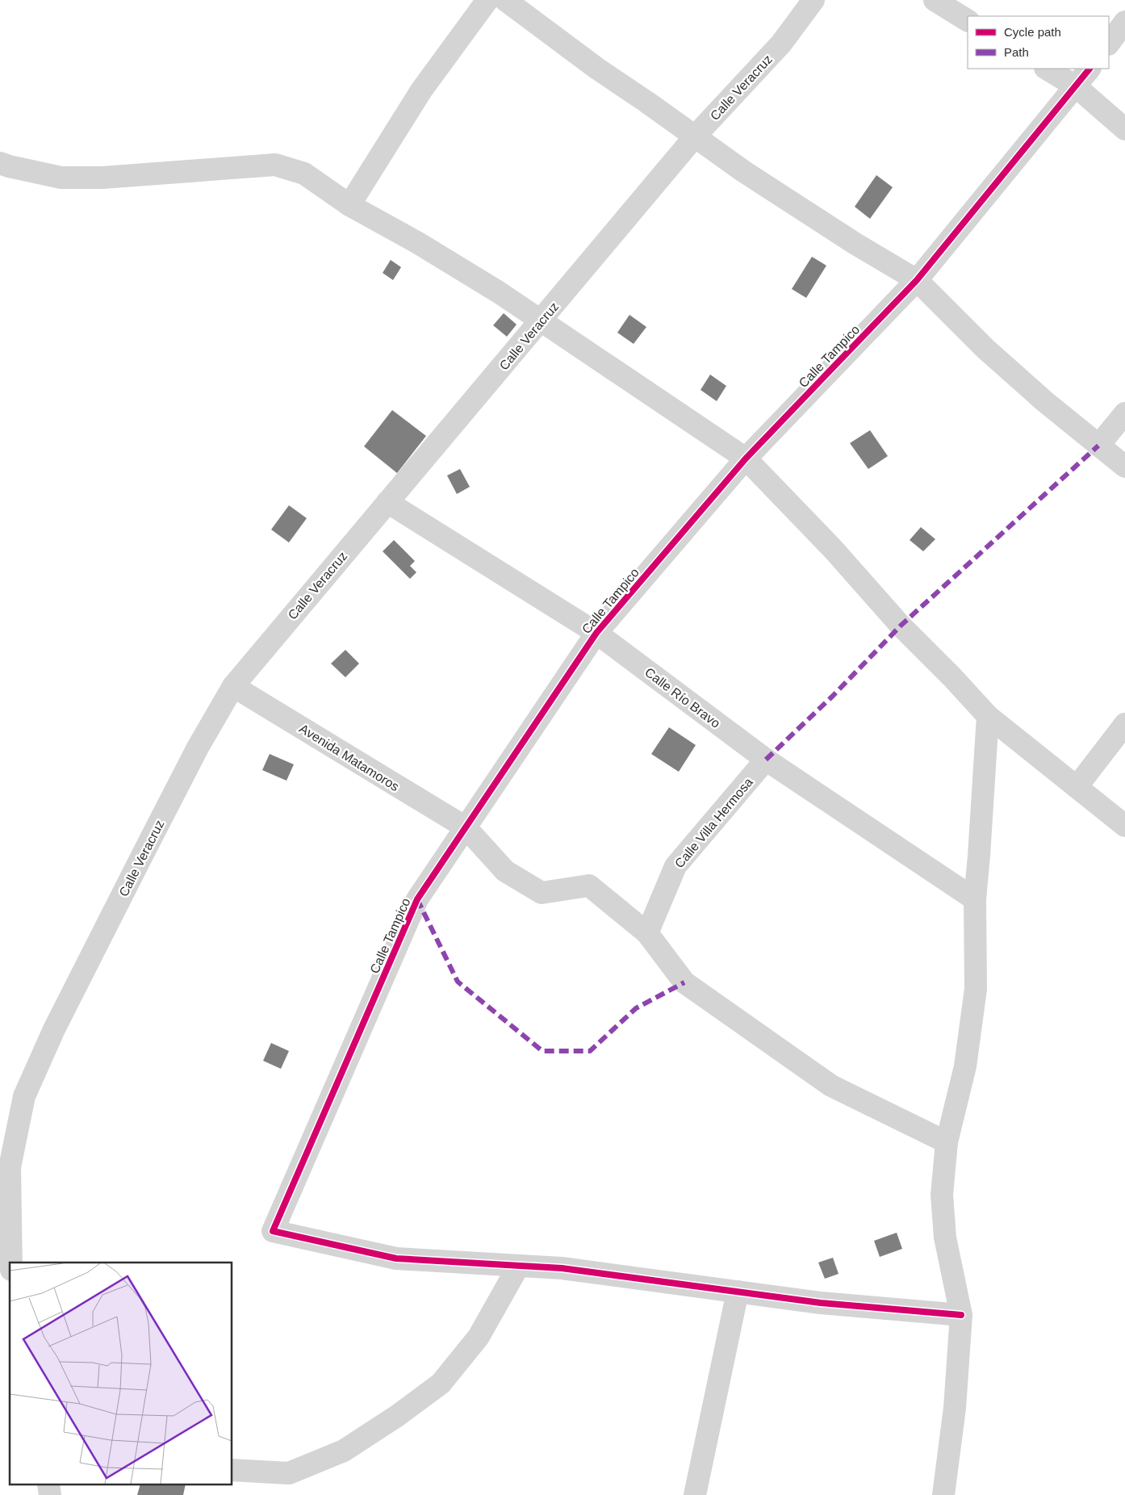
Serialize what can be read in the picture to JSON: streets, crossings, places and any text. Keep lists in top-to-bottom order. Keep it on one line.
{"streets":{"street":["Calle Veracruz","Calle Tampico","Calle Río Bravo","Avenida Matamoros","Calle Villa Hermosa"]},"crossings":[["Calle Veracruz","Calle Río Bravo"],["Calle Veracruz","Avenida Matamoros"],["Calle Tampico","Calle Río Bravo"],["Calle Tampico","Avenida Matamoros"],["Calle Río Bravo","Calle Villa Hermosa"],["Avenida Matamoros","Calle Villa Hermosa"]],"legend":["Cycle path","Path"]}
